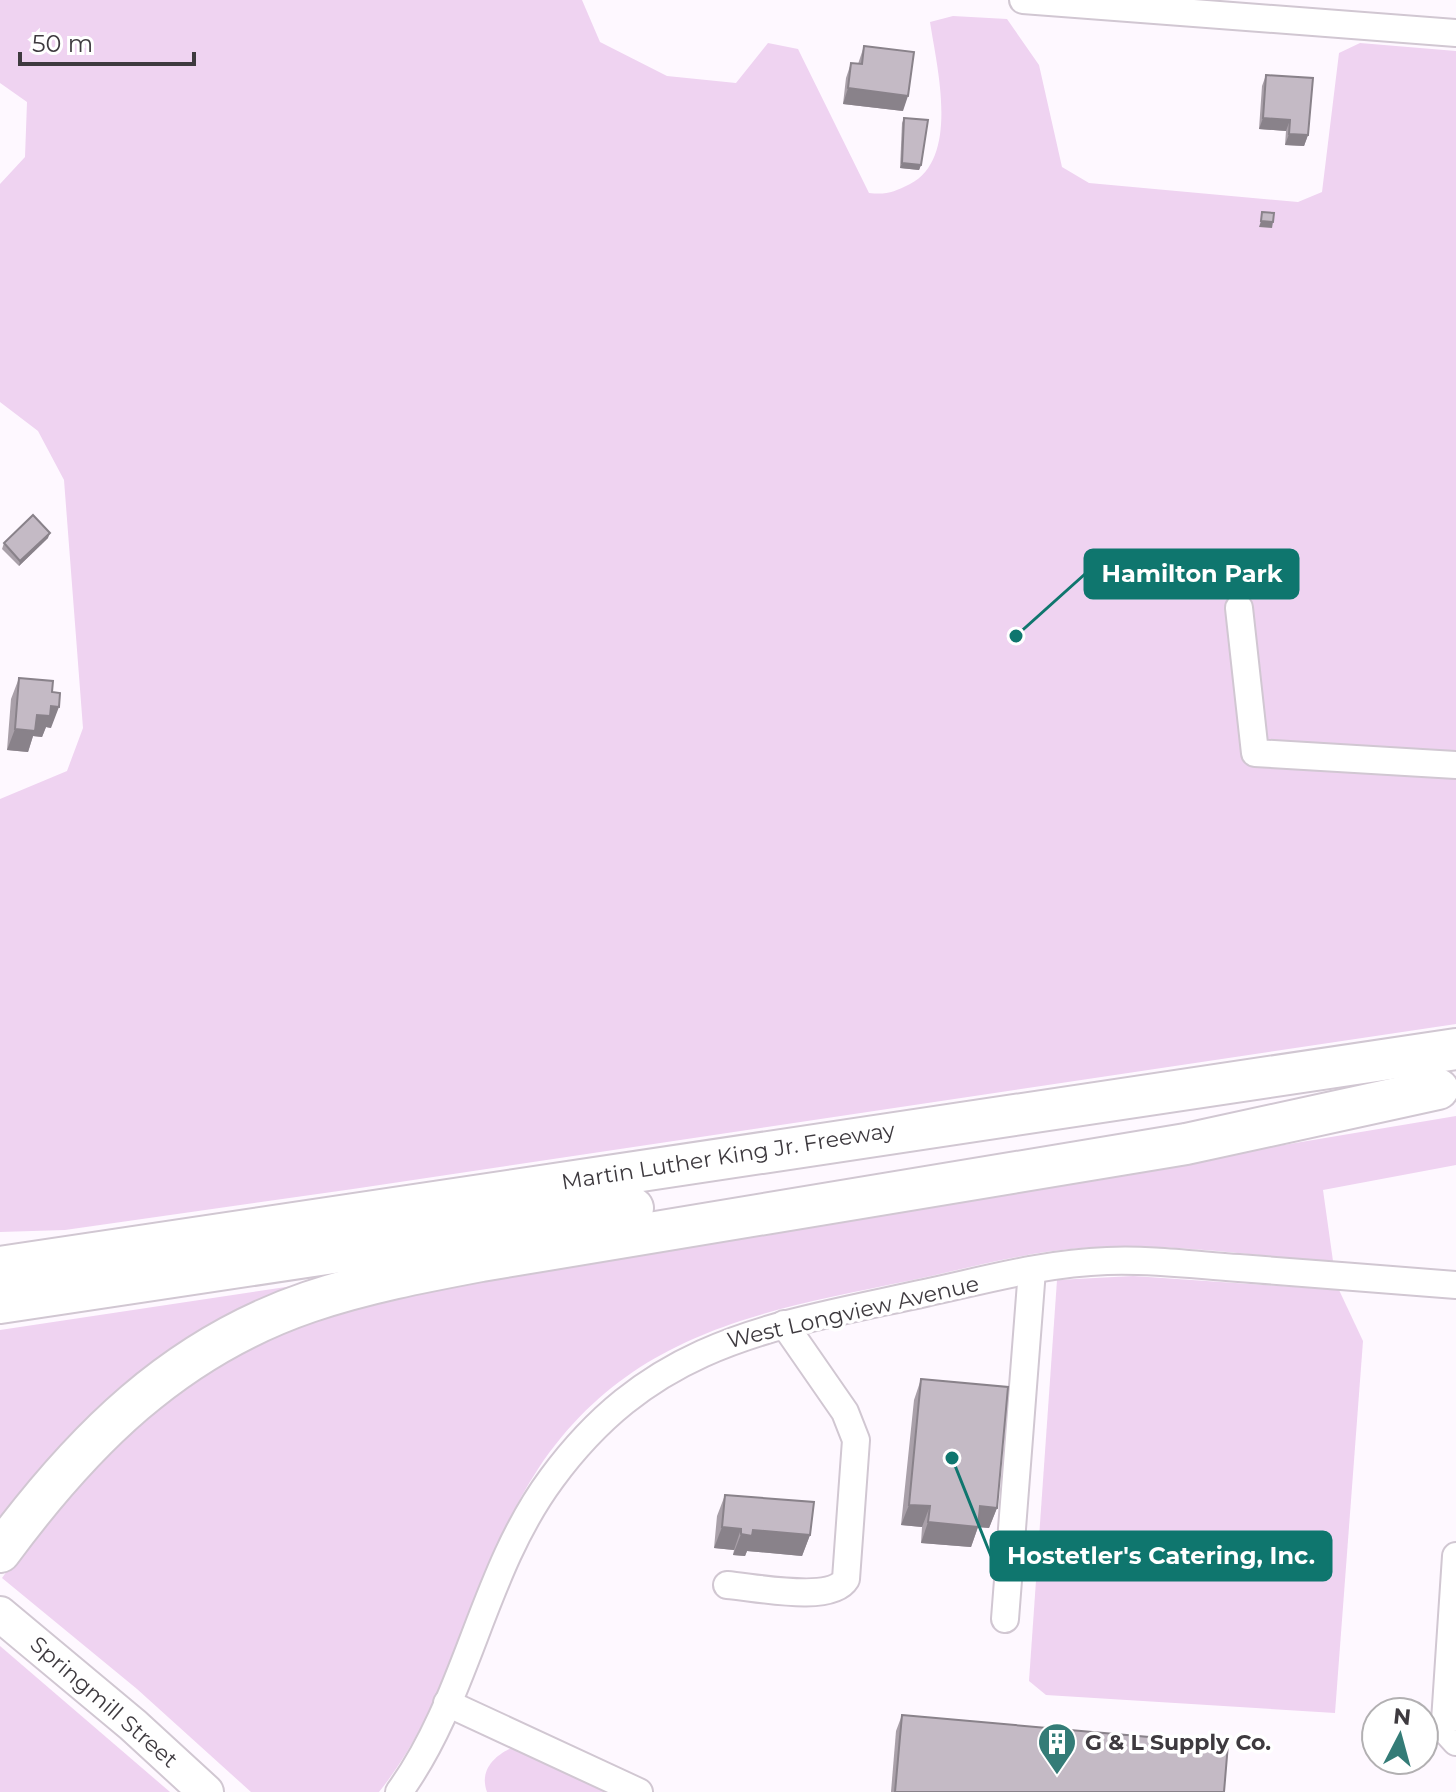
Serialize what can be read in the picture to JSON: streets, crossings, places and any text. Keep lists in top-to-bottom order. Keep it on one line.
{"streets":{"highway":["Martin Luther King Jr. Freeway"],"main road":["Springmill Street"],"street":["West Longview Avenue"]},"places":{"other":["Hamilton Park","Hostetler's Catering, Inc."],"building":["G & L Supply Co."]},"scale_bar":"50 m","north":"top"}
